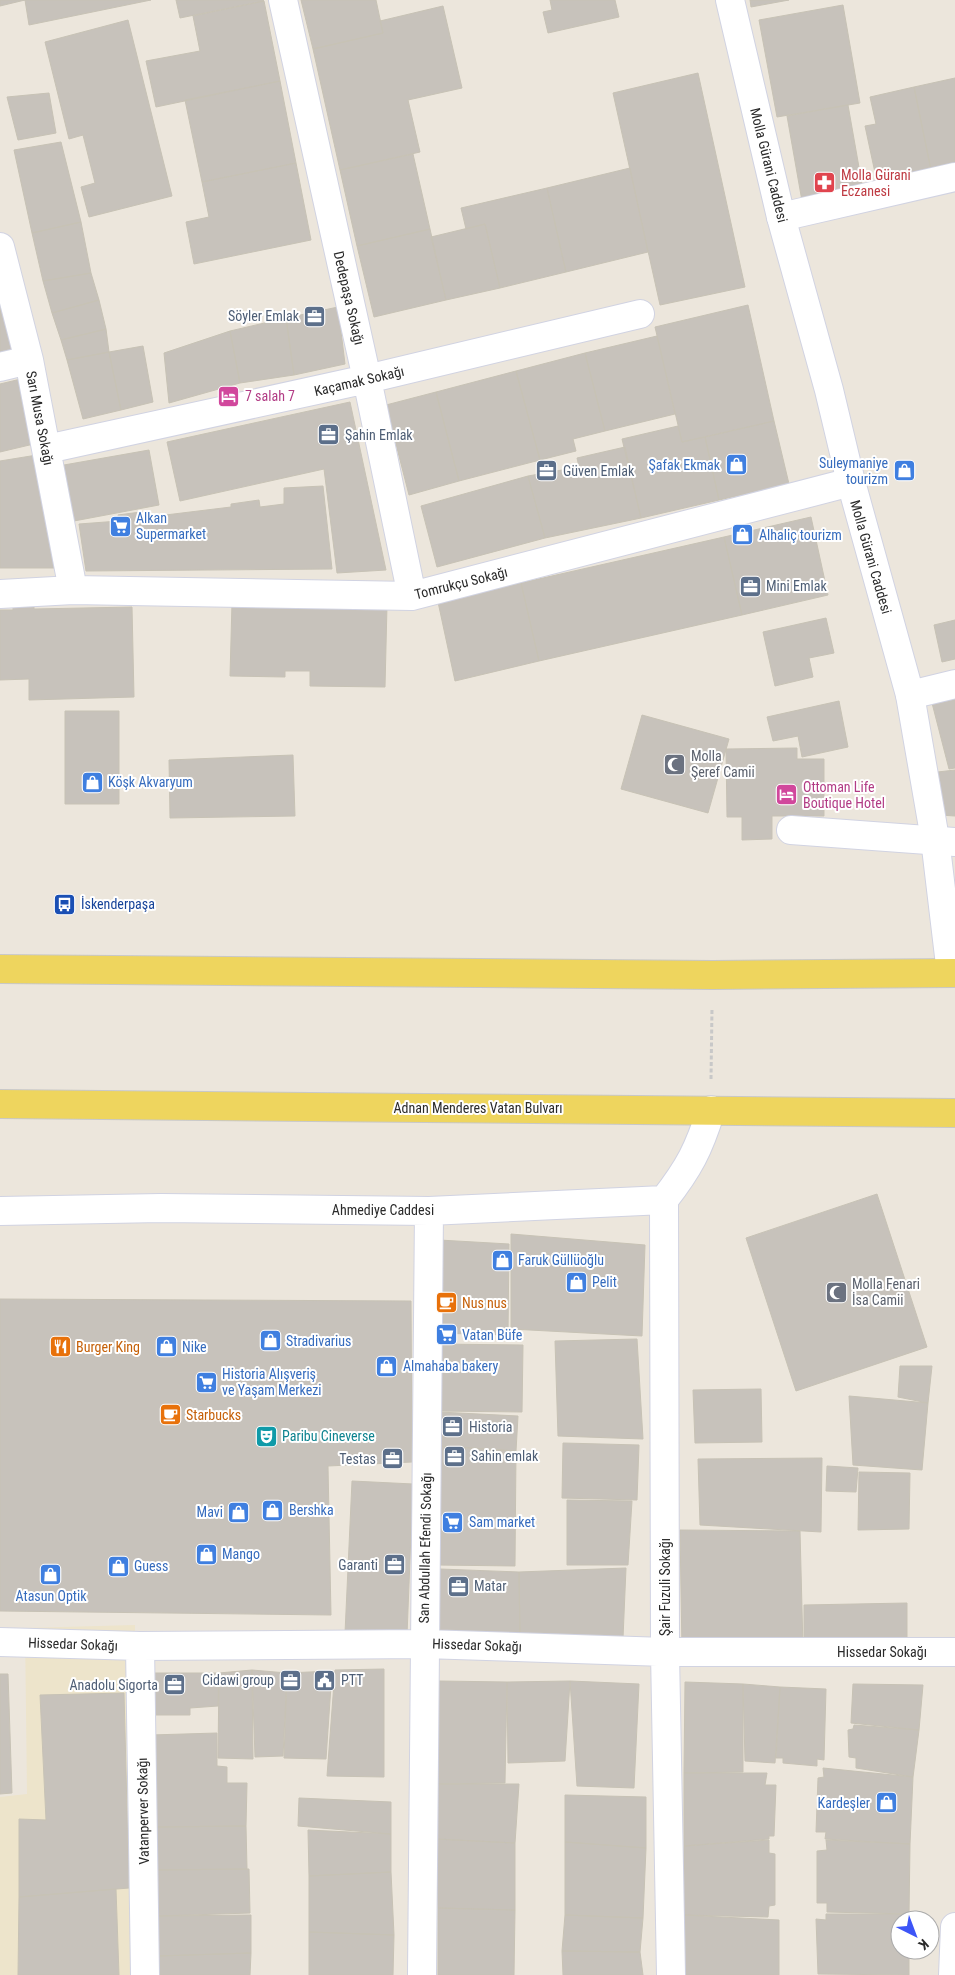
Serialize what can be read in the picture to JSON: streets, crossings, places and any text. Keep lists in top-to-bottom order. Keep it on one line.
{"streets":{"main road":["Adnan Menderes Vatan Bulvarı"],"street":["Molla Gürani Caddesi","Dedepaşa Sokağı","Kaçamak Sokağı","Sarı Musa Sokağı","Tomrukçu Sokağı","Ahmediye Caddesi","San Abdullah Efendi Sokağı","Şair Fuzuli Sokağı","Hissedar Sokağı","Vatanperver Sokağı"]},"crossings":[["Molla Gürani Caddesi","Tomrukçu Sokağı"],["Dedepaşa Sokağı","Kaçamak Sokağı"],["Dedepaşa Sokağı","Tomrukçu Sokağı"],["Kaçamak Sokağı","Sarı Musa Sokağı"],["Sarı Musa Sokağı","Tomrukçu Sokağı"],["Ahmediye Caddesi","San Abdullah Efendi Sokağı"],["Ahmediye Caddesi","Şair Fuzuli Sokağı"],["San Abdullah Efendi Sokağı","Hissedar Sokağı"],["Şair Fuzuli Sokağı","Hissedar Sokağı"],["Hissedar Sokağı","Vatanperver Sokağı"]],"places":{"pharmacy":["Molla Gürani Eczanesi"],"office":["Söyler Emlak","Şahin Emlak","Güven Emlak","Mini Emlak","Historia","Sahin emlak","Testas","Garanti","Matar","Cidawi group","Anadolu Sigorta"],"hotel":["7 salah 7","Ottoman Life Boutique Hotel"],"shop":["Şafak Ekmak","Suleymaniye tourizm","Alhaliç tourizm","Köşk Akvaryum","Faruk Güllüoğlu","Pelit","Stradivarius","Nike","Almahaba bakery","Bershka","Mavi","Mango","Guess","Atasun Optik","Kardeşler"],"supermarket":["Alkan Supermarket","Vatan Büfe","Historia Alışveriş ve Yaşam Merkezi","Sam market"],"mosque":["Molla Şeref Camii","Molla Fenari İsa Camii"],"bus stop":["İskenderpaşa"],"cafe":["Nus nus","Starbucks"],"restaurant":["Burger King"],"theatre":["Paribu Cineverse"],"public building":["PTT"]},"north":"bottom right"}
